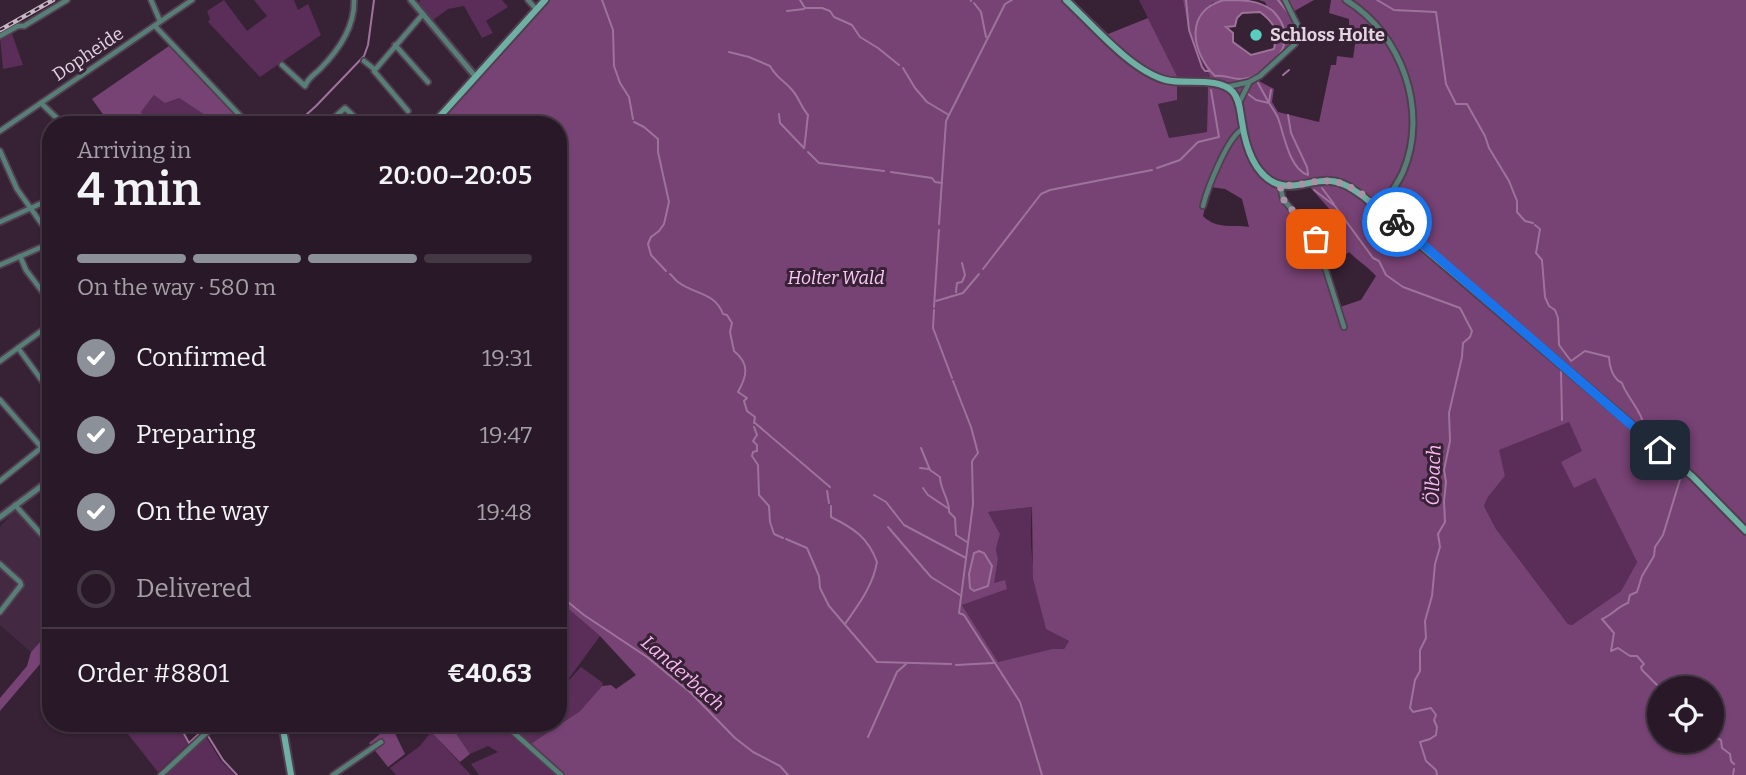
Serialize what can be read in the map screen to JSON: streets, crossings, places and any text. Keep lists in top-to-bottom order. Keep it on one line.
{"streets":{"street":["Dopheide"]},"water":["Ölbach","Landerbach"],"parks":["Holter Wald"],"places":["Schloss Holte"],"page":{"heading":["4 min","Arriving in","20:00–20:05"],"panel":["Order #8801","€40.63"],"bar":"On the way · 580 m","list":[["Confirmed","19:31"],["Preparing","19:47"],["On the way","19:48"],"Delivered"]}}
